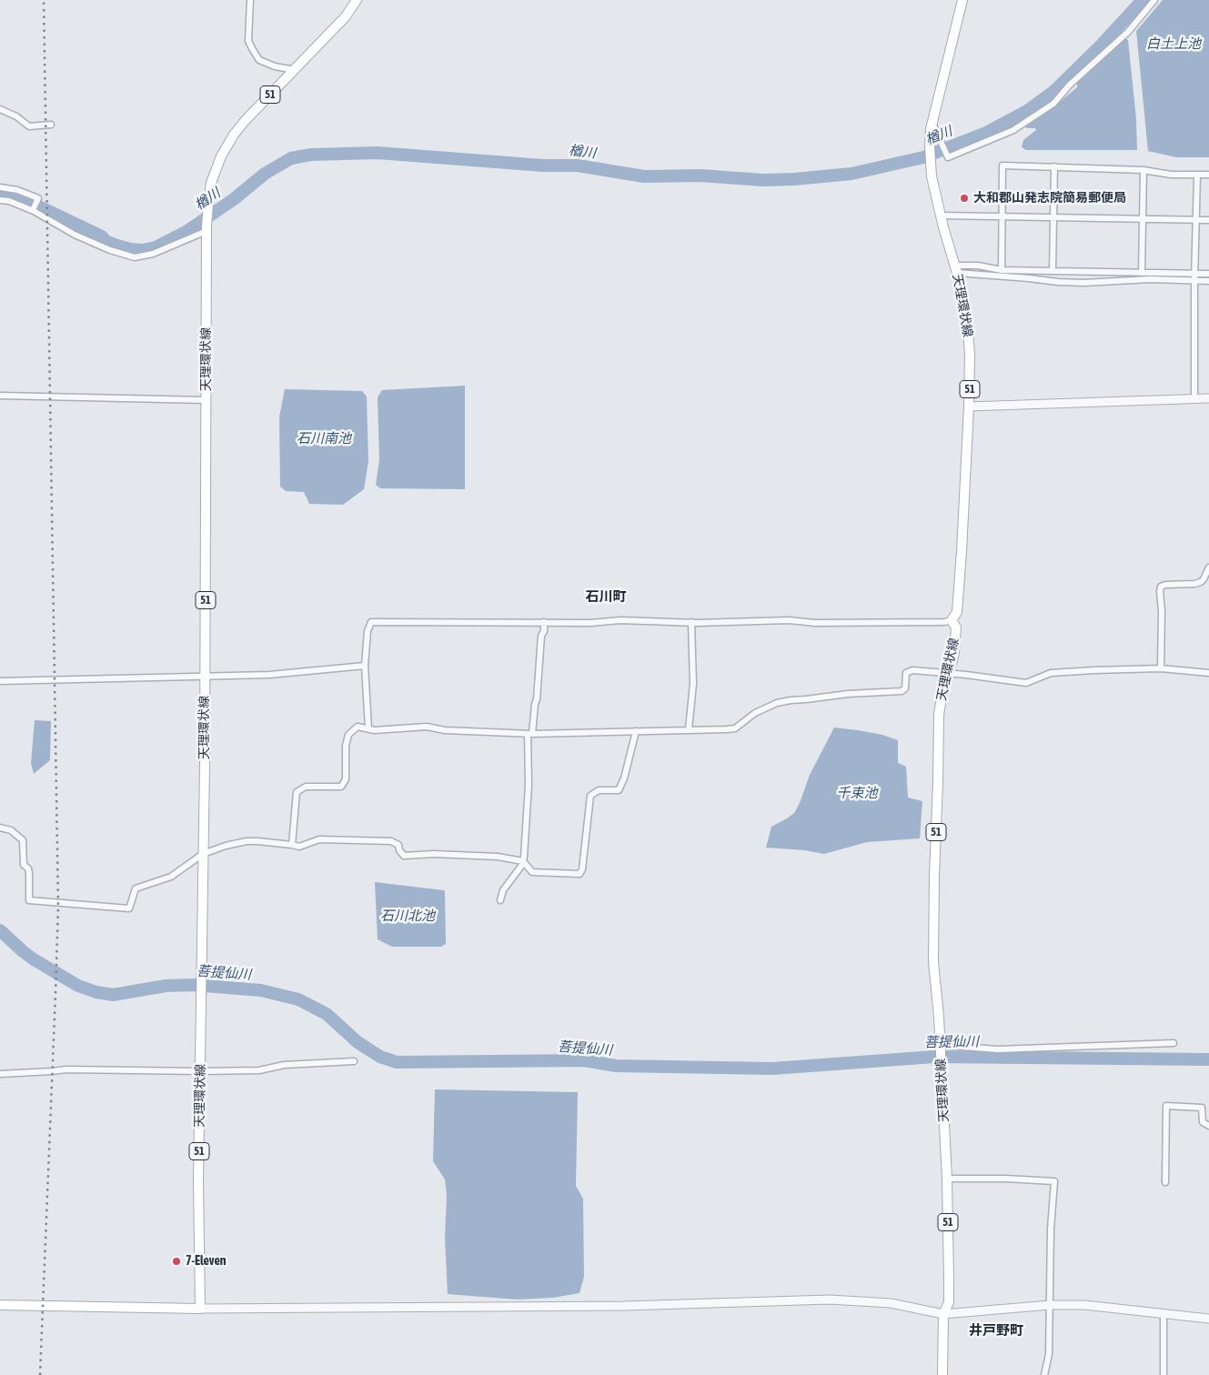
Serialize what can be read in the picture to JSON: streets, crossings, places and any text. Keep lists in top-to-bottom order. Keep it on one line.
{"streets":{"main road":["51","天理環状線"]},"districts":["石川町","井戸野町"],"water":["白土上池","楢川","石川南池","千束池","石川北池","菩提仙川"],"places":["大和郡山発志院簡易郵便局","7-Eleven"]}
